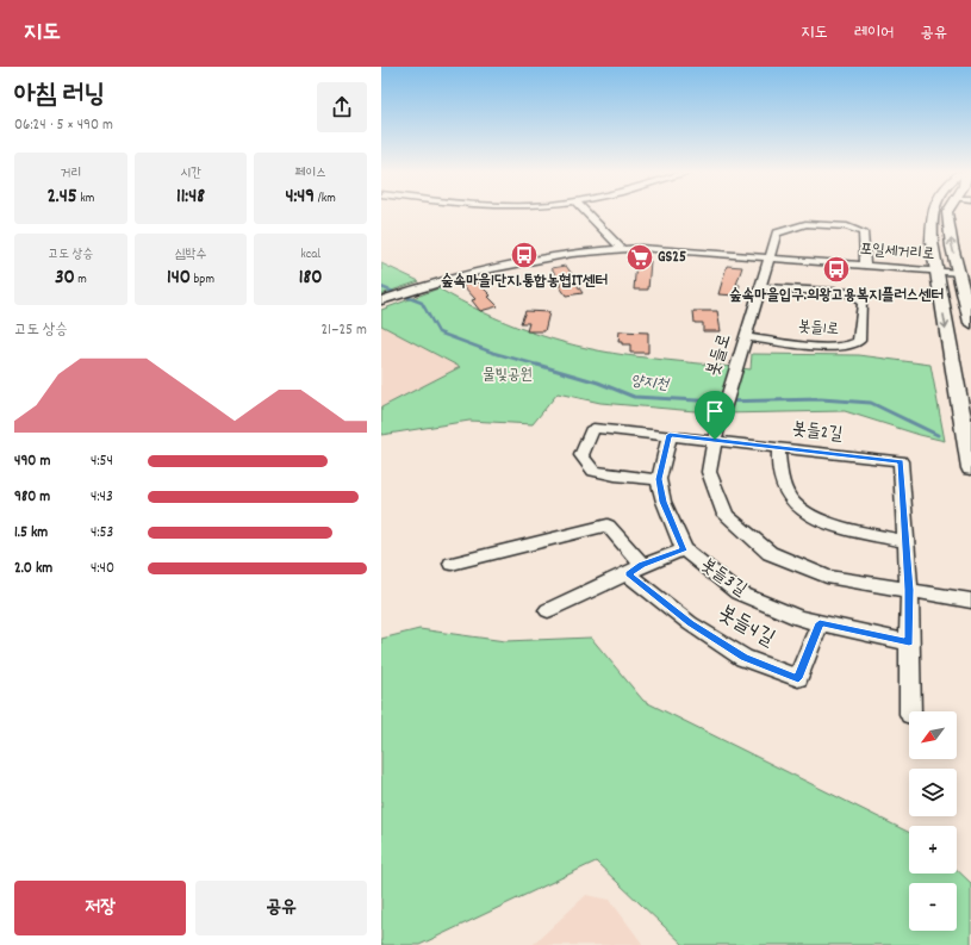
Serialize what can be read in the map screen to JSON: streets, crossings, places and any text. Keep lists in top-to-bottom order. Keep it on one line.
{"streets":{"street":["포일세거리로","봇들1로","봇들로","봇들2길","봇들3길","봇들4길"]},"crossings":[["포일세거리로","봇들로"],["봇들1로","봇들로"],["봇들로","봇들2길"],["봇들2길","봇들3길"],["봇들3길","봇들4길"]],"water":["양지천"],"parks":["물빛공원"],"places":{"bus stop":["숲속마을1단지.통합농협IT센터","숲속마을입구.의왕고용복지플러스센터"],"supermarket":["GS25"]},"north":"bottom left","page":{"header":"지도","nav":["지도","레이어","공유"],"heading":["아침 러닝","06:24 · 5 × 490 m"],"stats":[["거리","2.45 km"],["시간","11:48"],["페이스","4:49 /km"],["고도 상승","30 m"],["심박수","140 bpm"],["kcal","180"]],"chart":["고도 상승","21–25 m"],"list":[{"name":"490 m","note":"4:54"},{"name":"980 m","note":"4:43"},{"name":"1.5 km","note":"4:53"},{"name":"2.0 km","note":"4:40"}],"map_buttons":["+","−"],"buttons":["저장","공유"]}}
